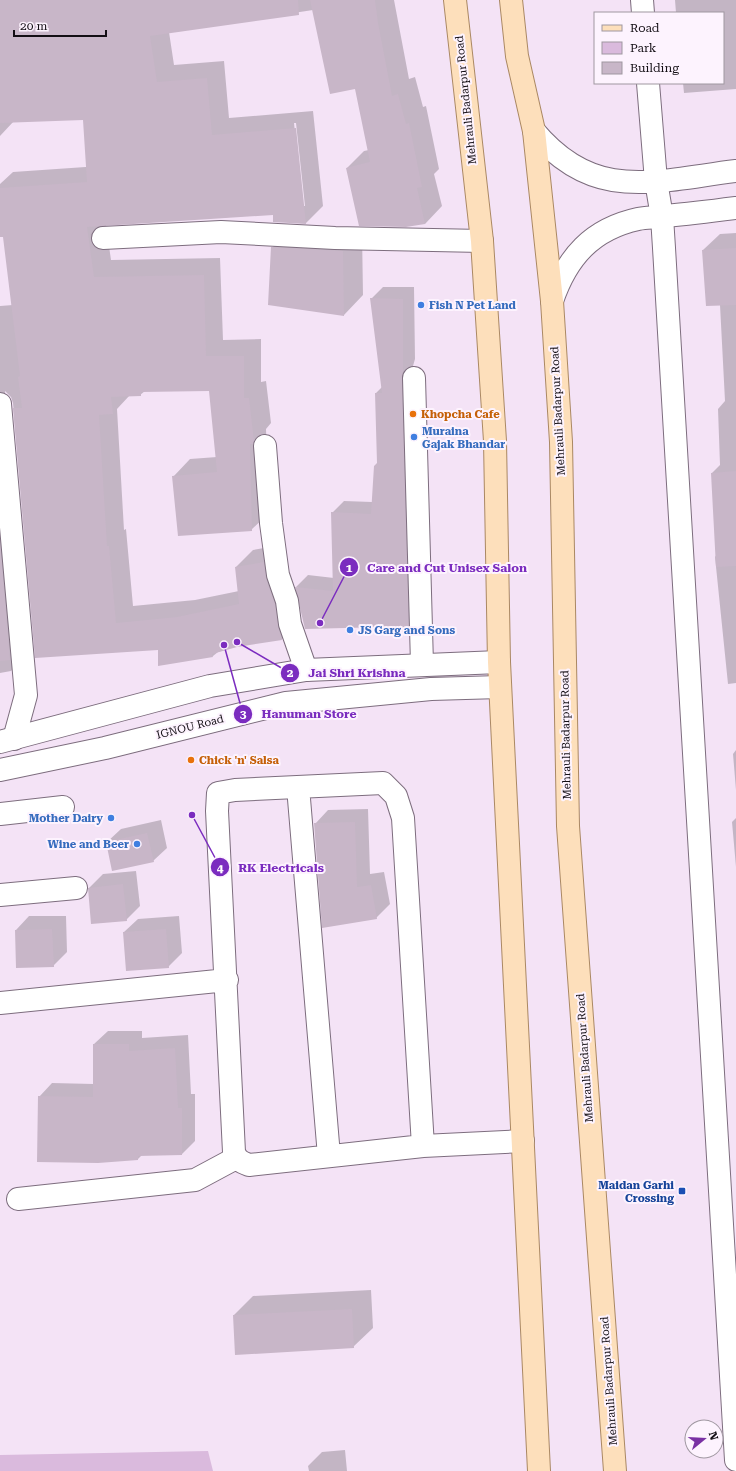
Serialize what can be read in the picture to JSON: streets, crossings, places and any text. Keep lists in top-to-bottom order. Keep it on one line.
{"streets":{"main road":["Mehrauli Badarpur Road"],"street":["IGNOU Road"]},"crossings":[["Mehrauli Badarpur Road","IGNOU Road"]],"places":{"other":["Fish N Pet Land","Khopcha Cafe","Muraina Gajak Bhandar","Care and Cut Unisex Salon","JS Garg and Sons","Jai Shri Krishna","Hanuman Store","Chick 'n' Salsa","RK Electricals","Mother Dairy","Wine and Beer"],"transit":["Maidan Garhi Crossing"]},"legend":["Road","Park","Building"],"scale_bar":"20 m","north":"right"}
